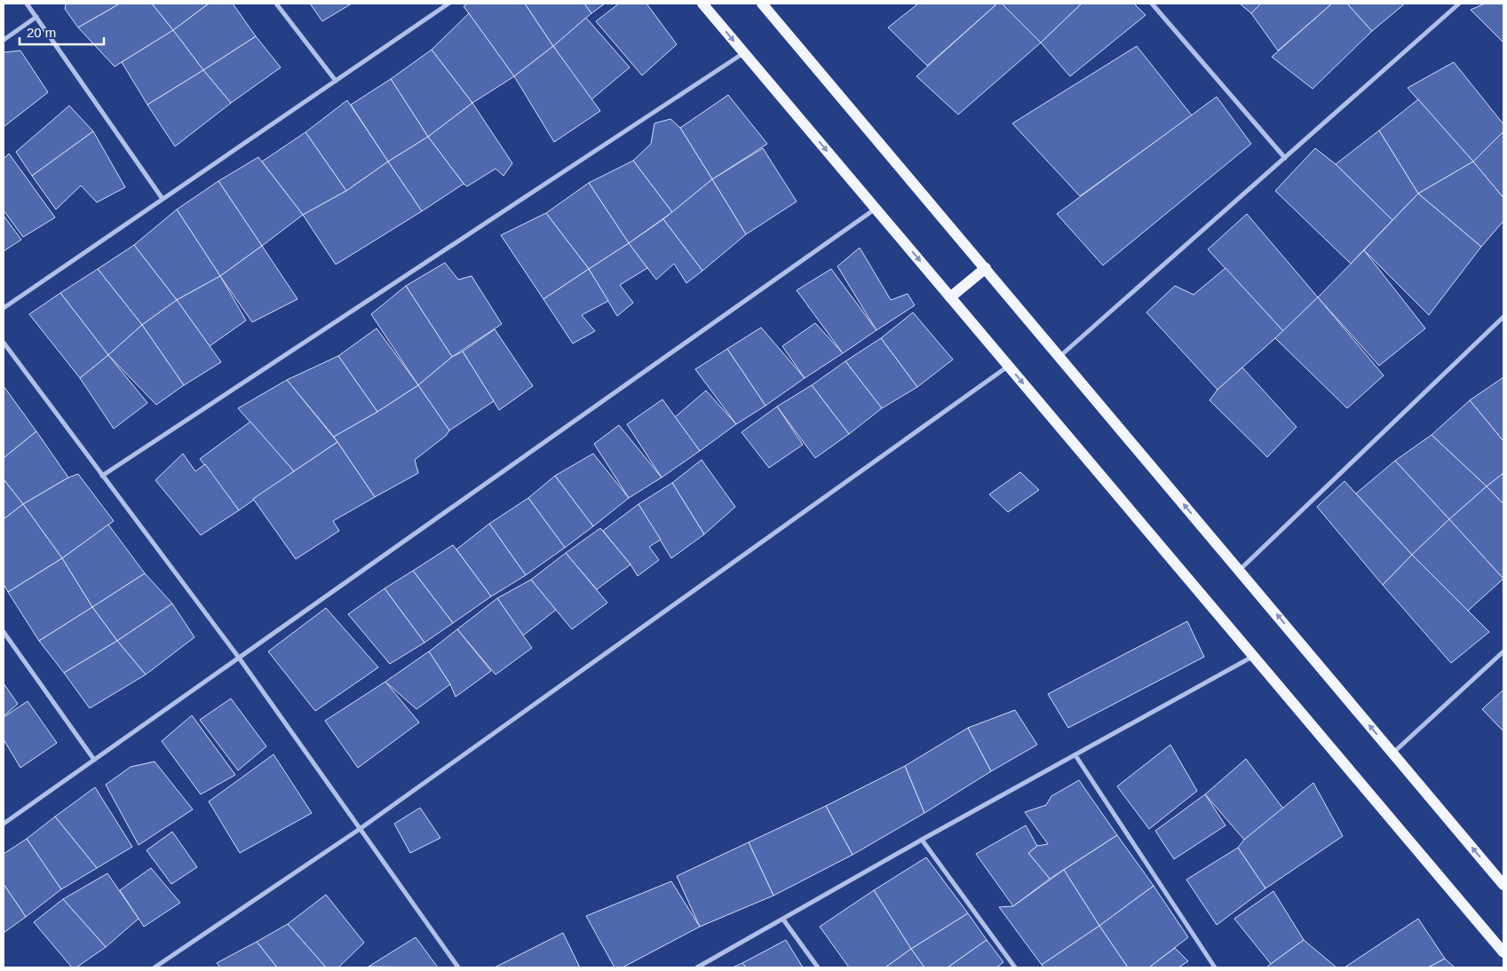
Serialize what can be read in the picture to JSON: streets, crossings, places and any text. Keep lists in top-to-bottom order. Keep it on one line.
{"scale_bar":"20 m"}
